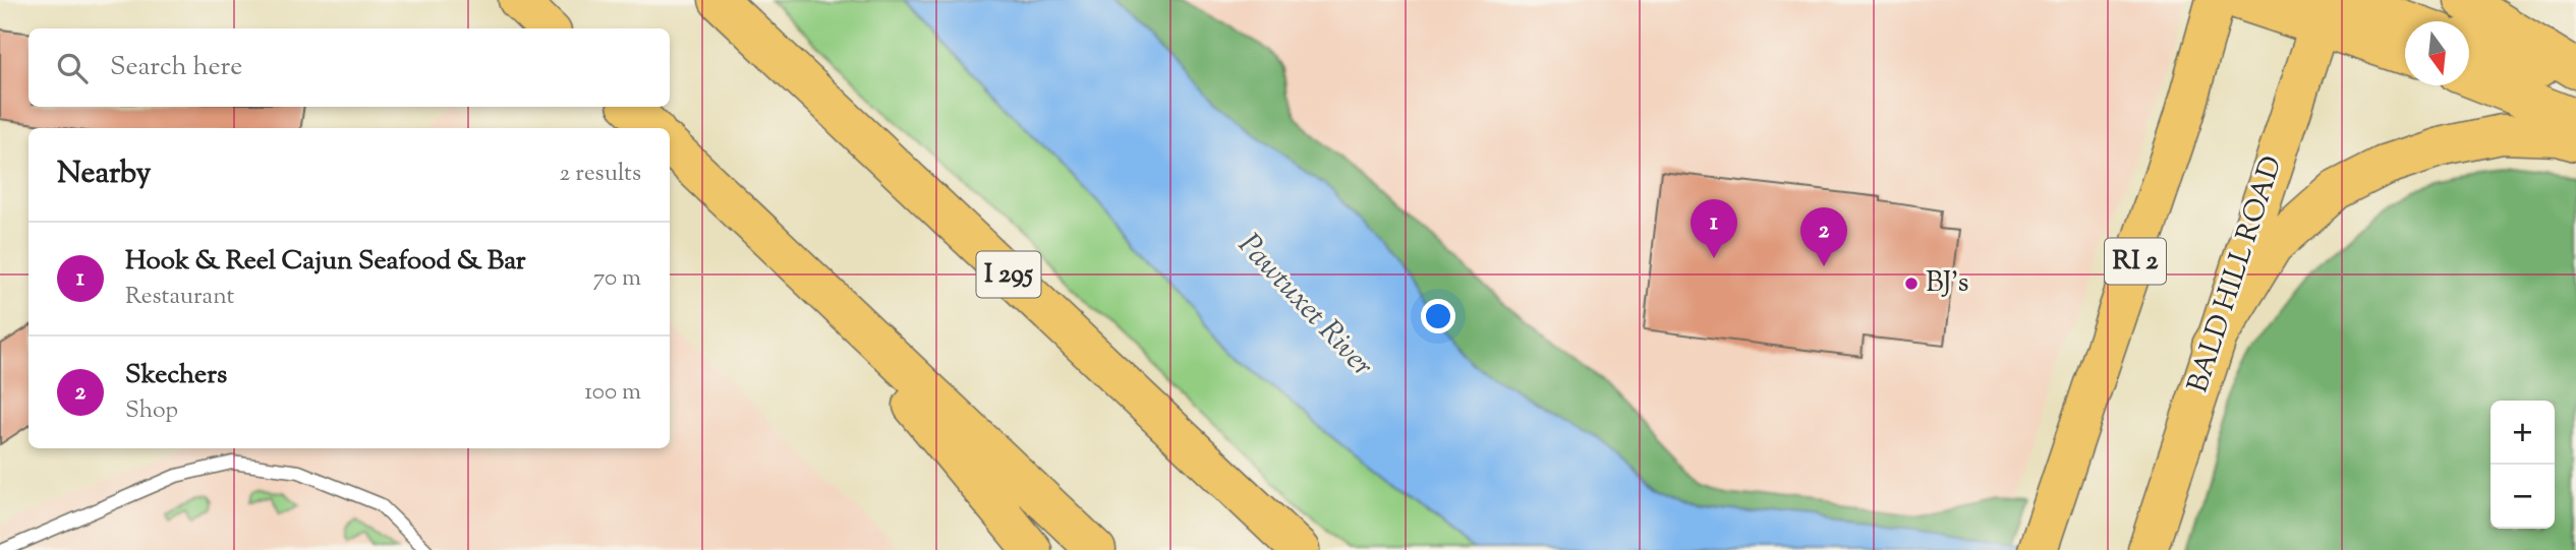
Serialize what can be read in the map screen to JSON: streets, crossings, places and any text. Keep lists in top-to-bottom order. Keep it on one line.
{"streets":{"main road":["RI 2","I 295","BALD HILL ROAD"]},"water":["Pawtuxet River"],"places":["BJ's"],"north":"bottom","page":{"search":"Search here","heading":["Nearby","2 results"],"pins":["1","2"],"list":[{"mark":"1","name":"Hook & Reel Cajun Seafood & Bar","note":"Restaurant","value":"70 m"},{"mark":"2","name":"Skechers","note":"Shop","value":"100 m"}],"map_buttons":["+","−"]}}
